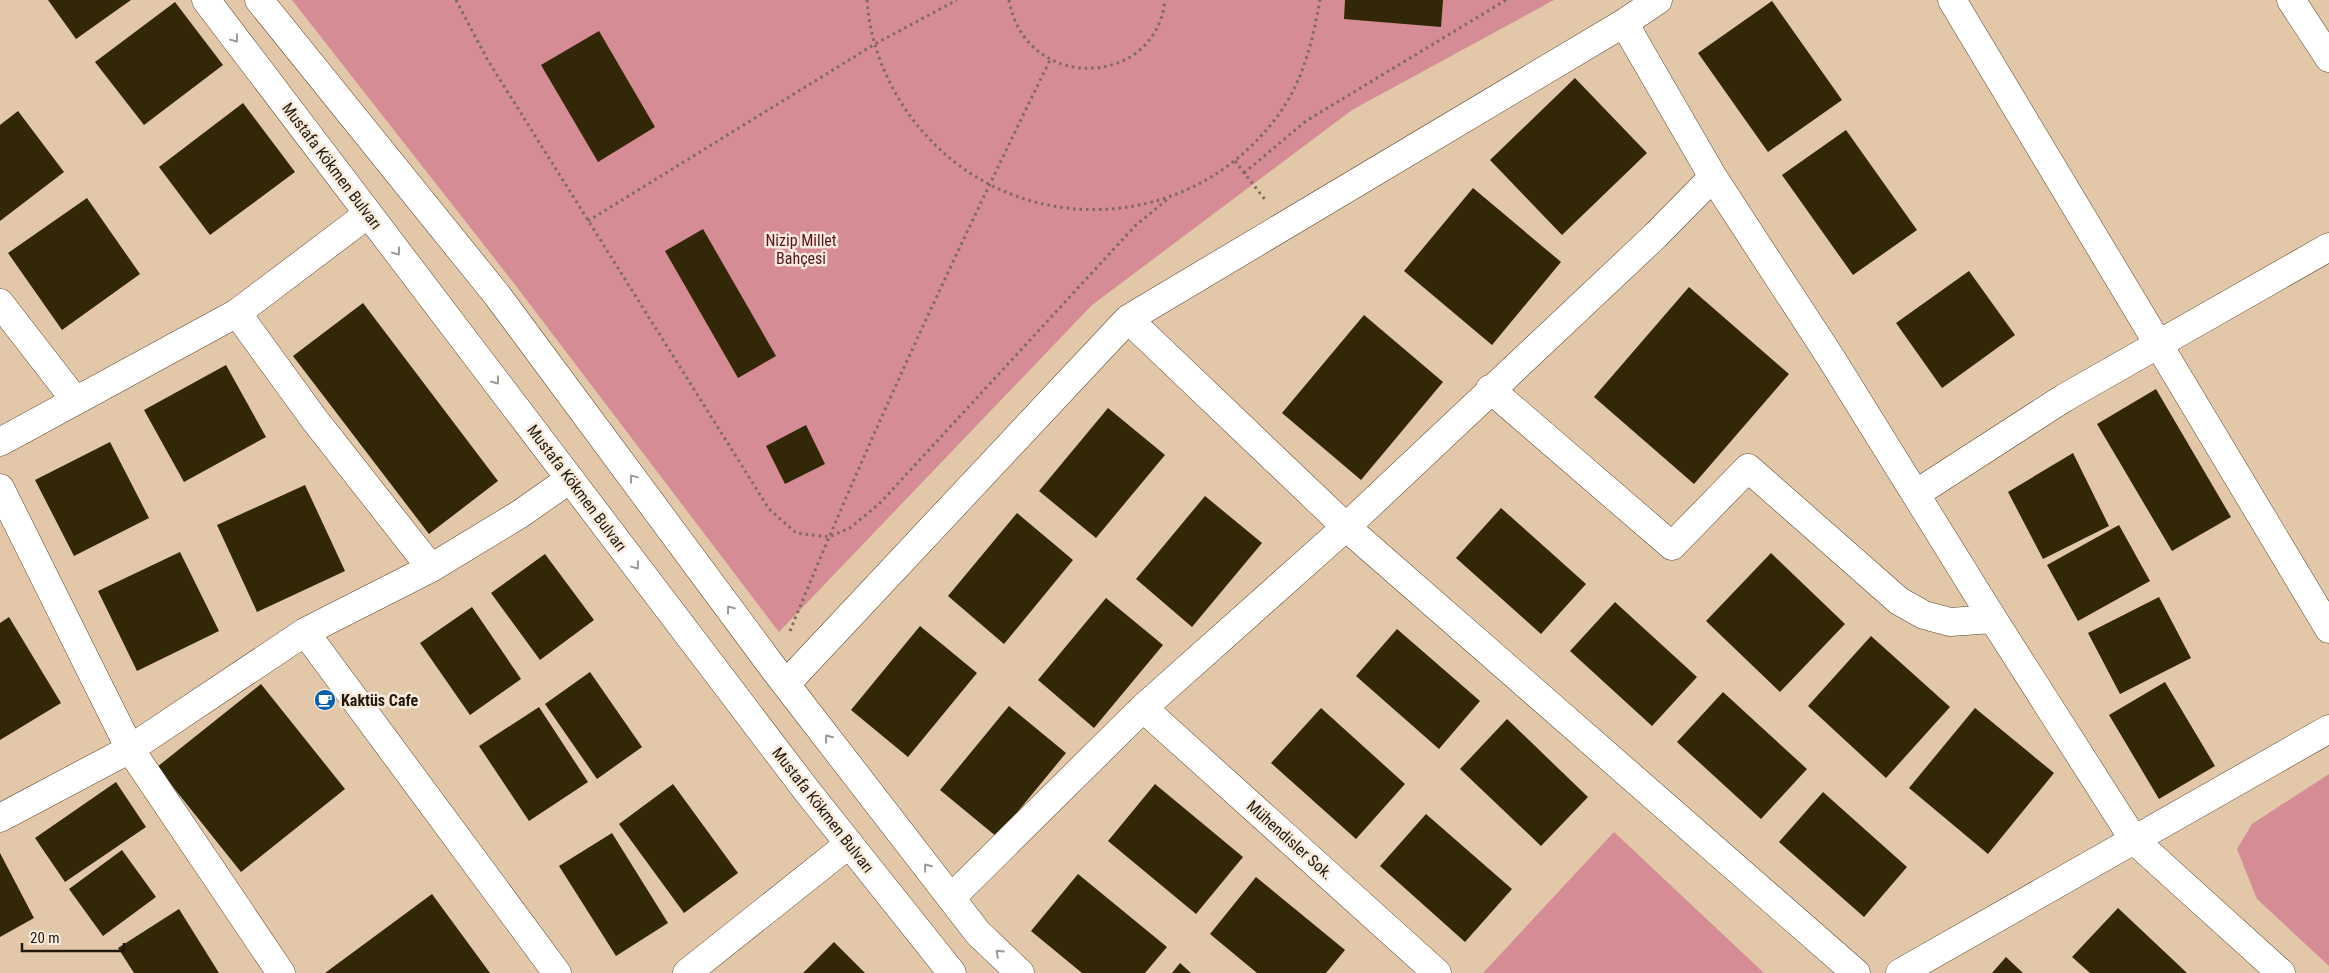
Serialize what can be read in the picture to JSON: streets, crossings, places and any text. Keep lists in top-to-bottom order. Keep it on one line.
{"streets":{"street":["Mustafa Kökmen Bulvarı","Mühendisler Sok."]},"parks":["Nizip Millet Bahçesi"],"places":{"cafe":["Kaktüs Cafe"]},"scale_bar":"20 m"}
